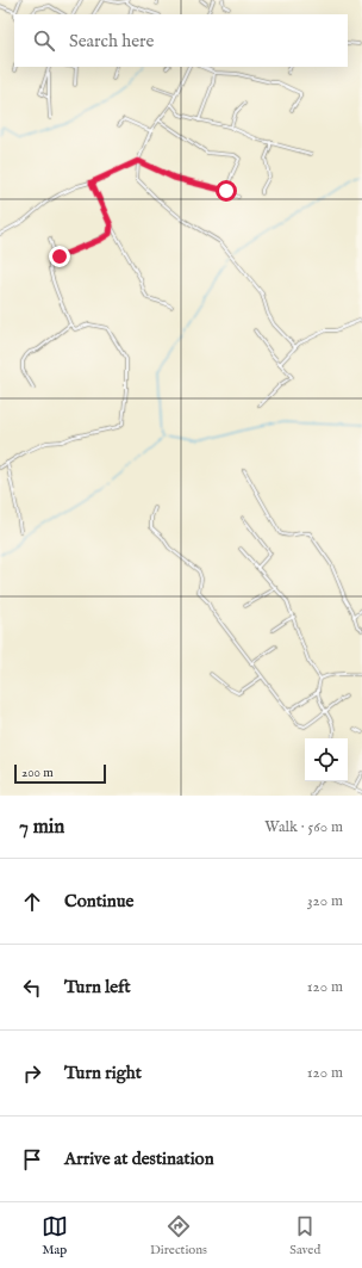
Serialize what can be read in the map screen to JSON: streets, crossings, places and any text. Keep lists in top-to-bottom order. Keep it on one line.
{"scale_bar":"200 m","page":{"search":"Search here","scale":"200 m","heading":["7 min","Walk · 560 m"],"list":[["Continue","320 m"],["Turn left","120 m"],["Turn right","120 m"],"Arrive at destination"],"nav":["Map","Directions","Saved"]}}
